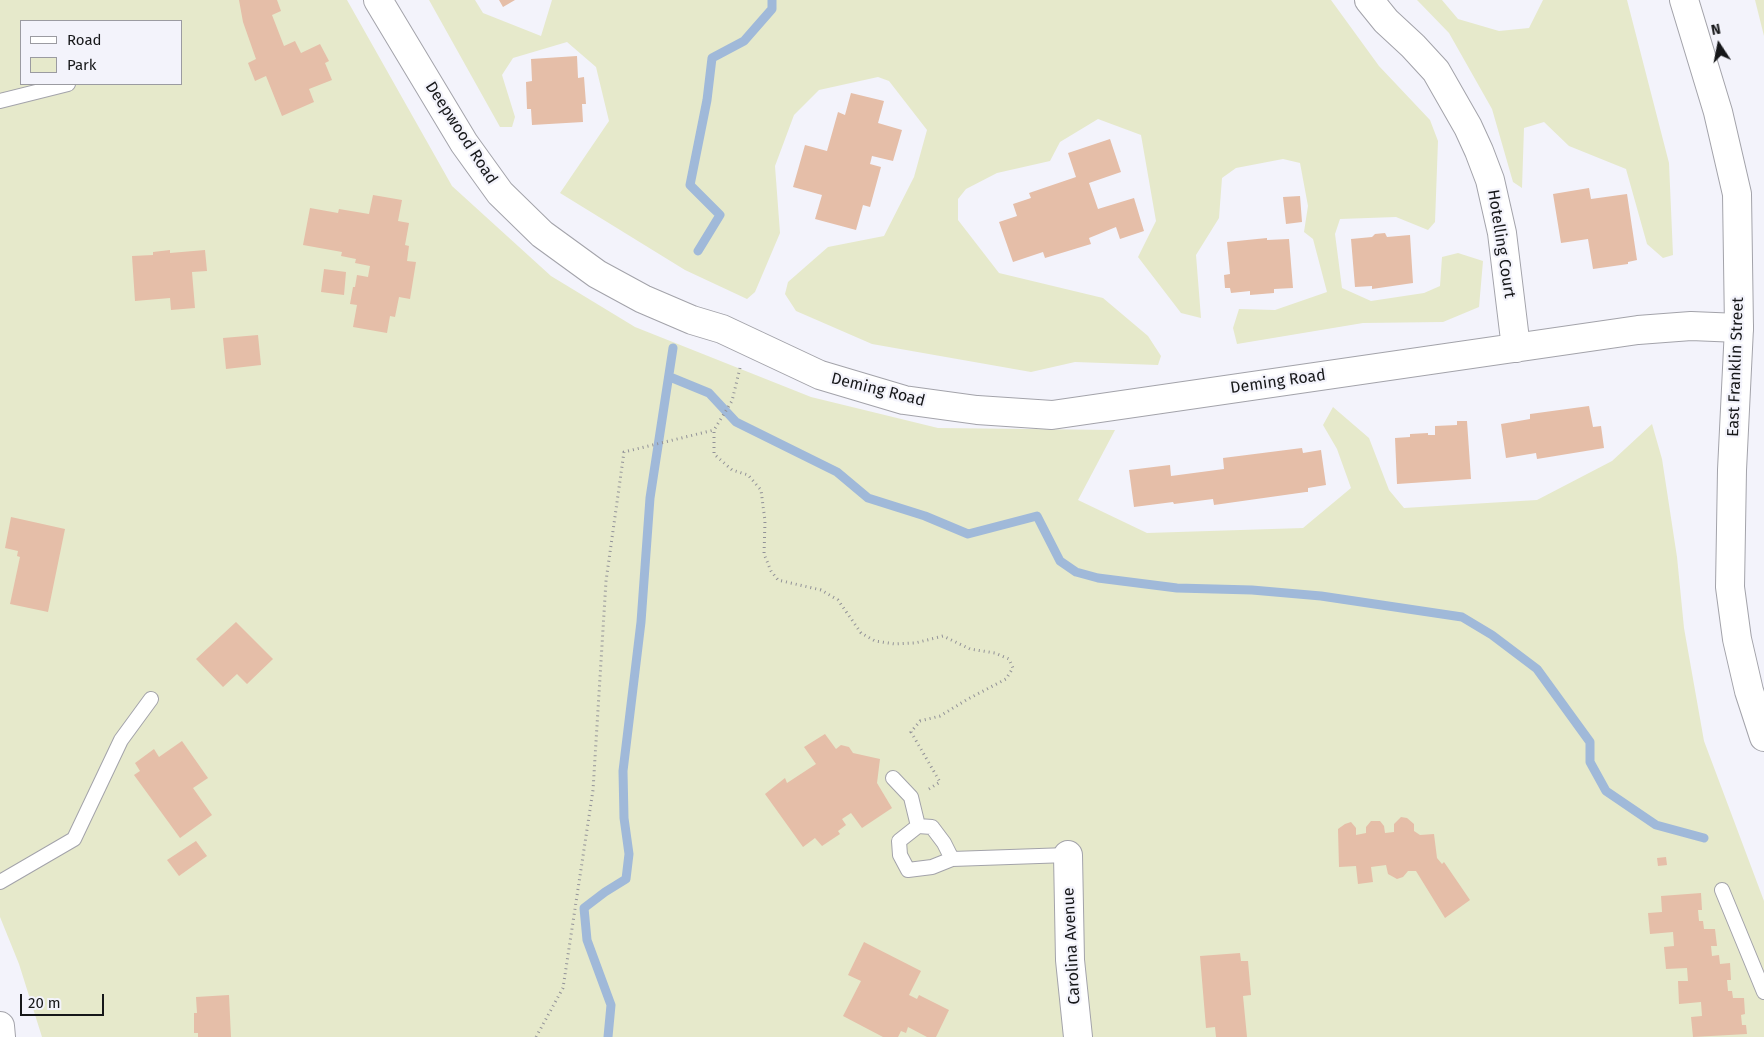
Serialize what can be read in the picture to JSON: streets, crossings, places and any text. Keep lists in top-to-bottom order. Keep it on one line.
{"streets":{"street":["Deepwood Road","Hotelling Court","East Franklin Street","Deming Road","Carolina Avenue"]},"crossings":[["Deepwood Road","Deming Road"],["Hotelling Court","Deming Road"],["East Franklin Street","Deming Road"]],"legend":["Road","Park"],"scale_bar":"20 m","north":"top"}
